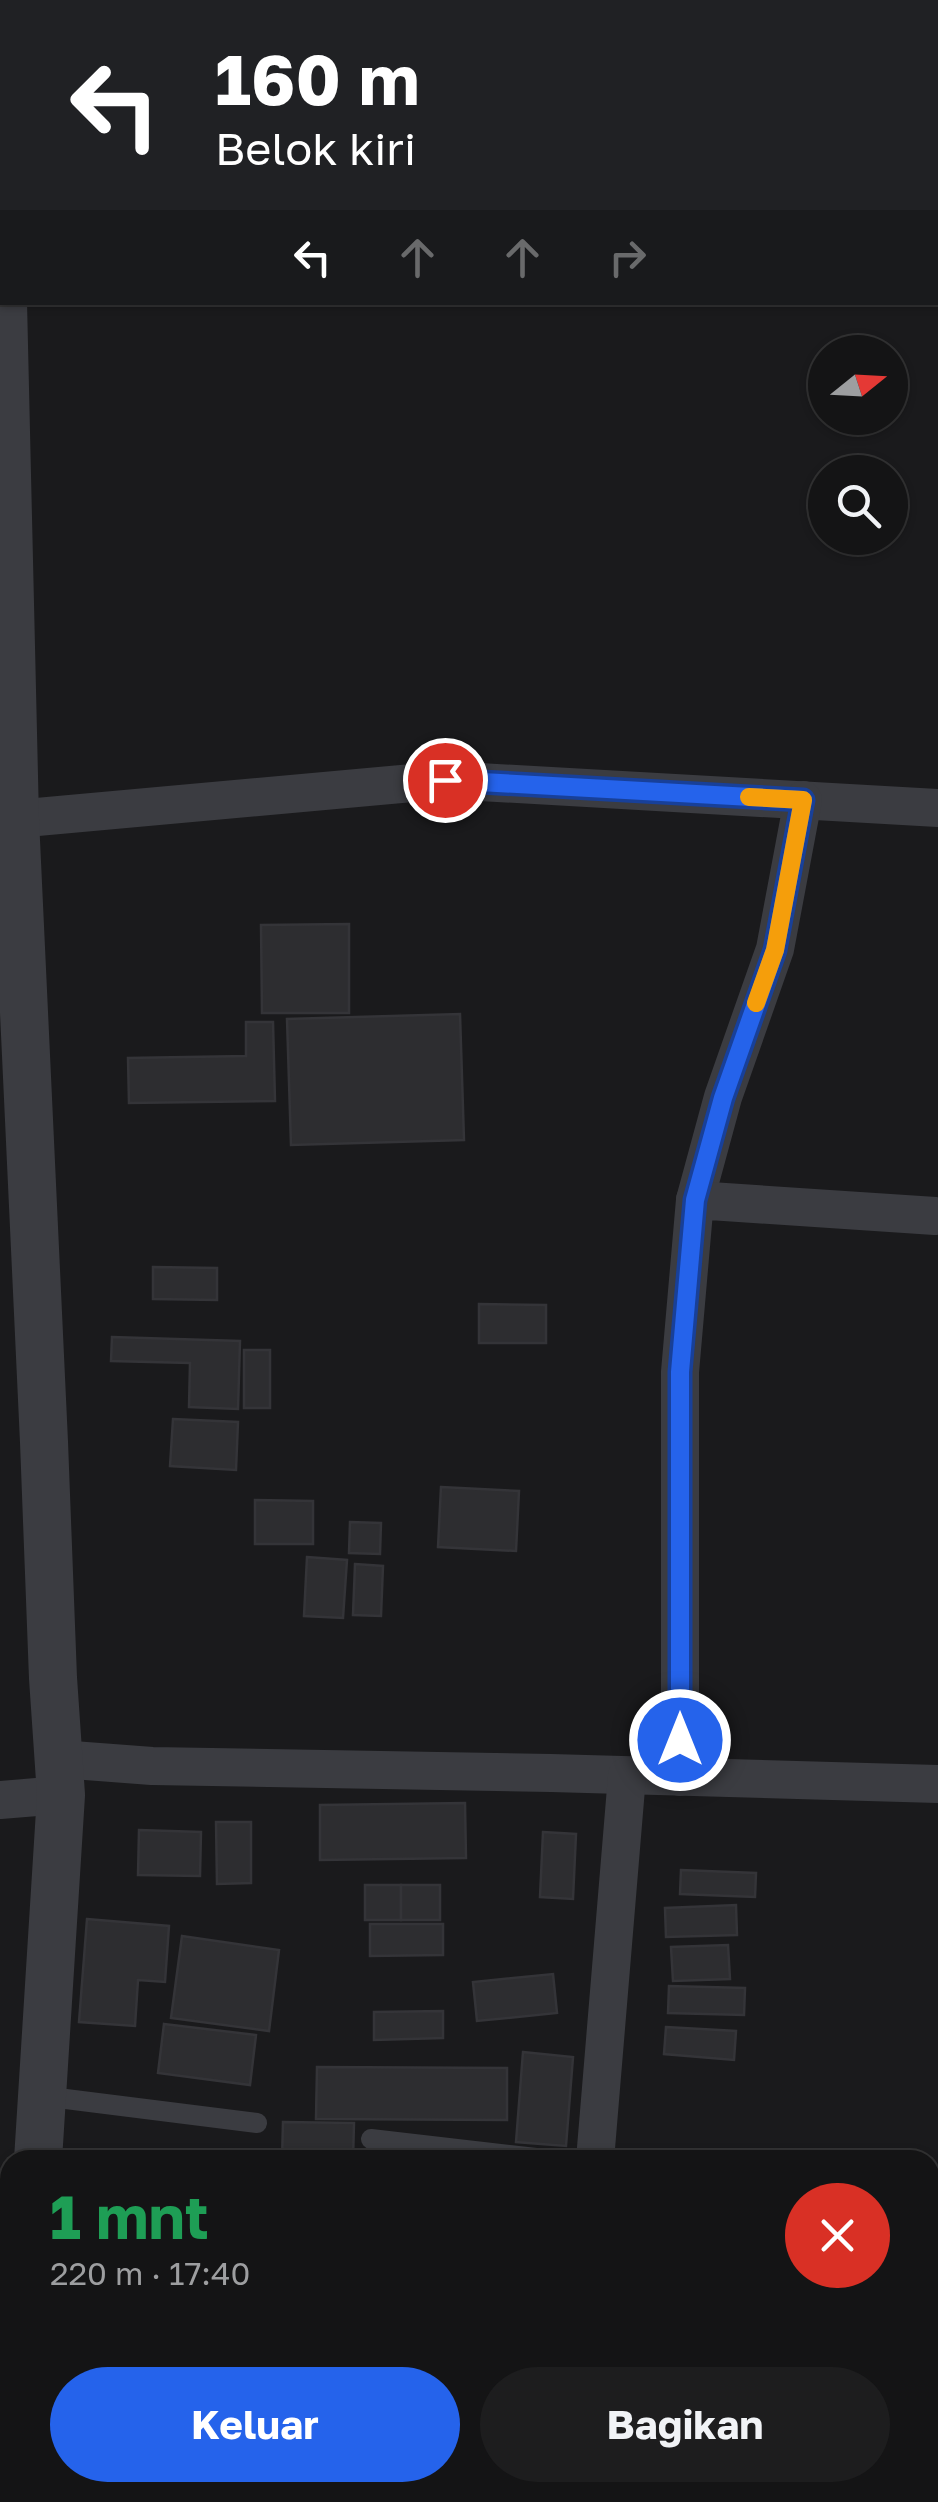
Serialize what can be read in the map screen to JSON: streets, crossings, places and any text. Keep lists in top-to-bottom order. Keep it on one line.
{"north":"right","page":{"turn":["160 m","Belok kiri"],"heading":["1 mnt","220 m · 17:40"],"buttons":["Keluar","Bagikan"]}}
